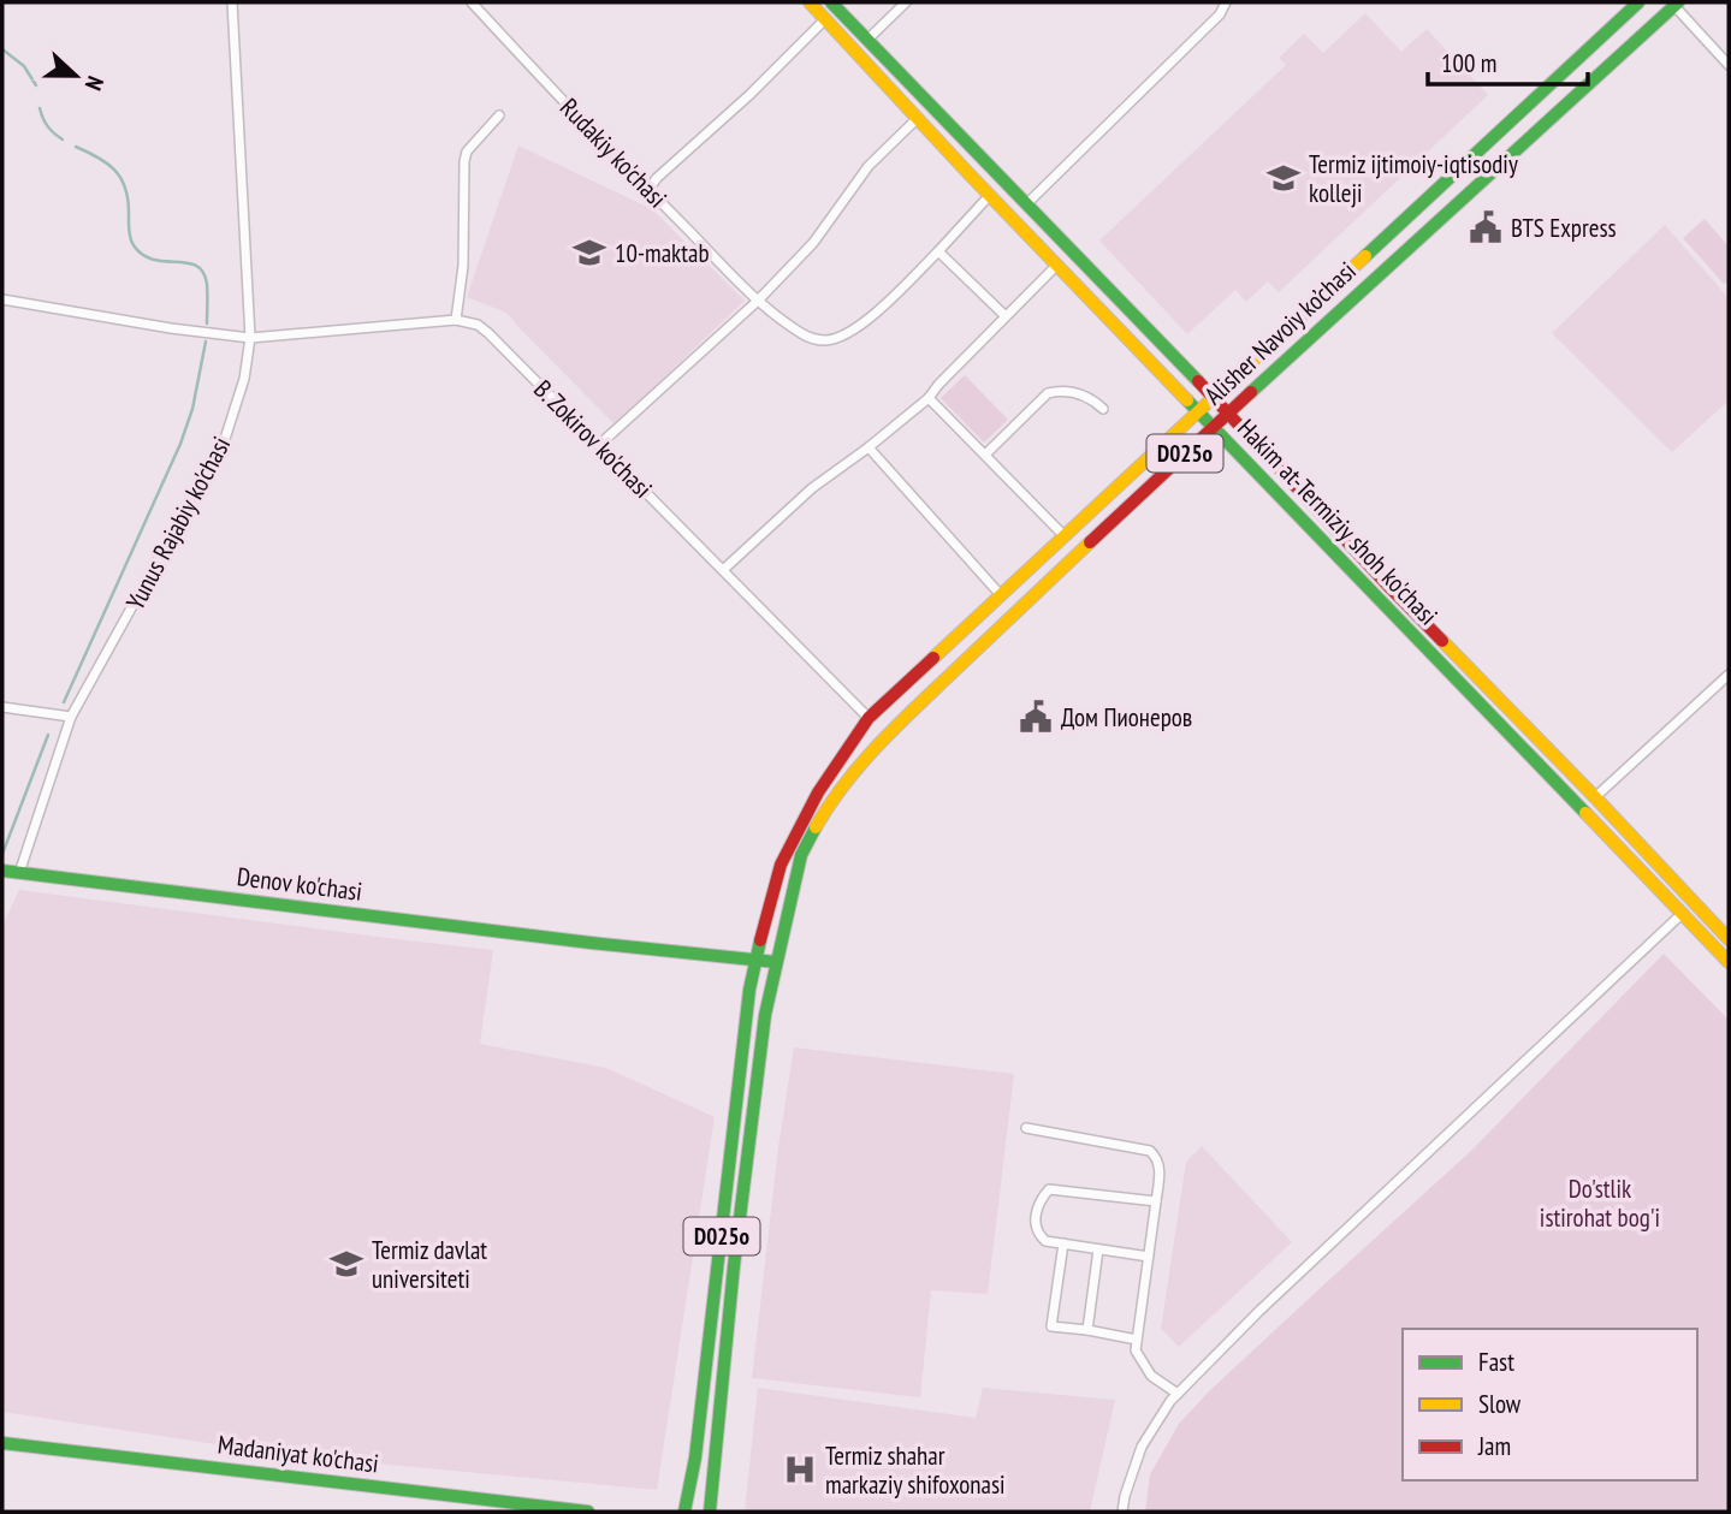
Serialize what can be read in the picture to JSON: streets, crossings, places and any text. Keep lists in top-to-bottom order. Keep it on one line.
{"streets":{"main road":["Alisher Navoiy ko’chasi","D025o","Hakim at-Termiziy shoh ko'chasi","Denov ko'chasi","Madaniyat ko'chasi"],"street":["Rudakiy ko'chasi","B. Zokirov ko'chasi","Yunus Rajabiy ko'chasi"]},"crossings":[["Rudakiy ko'chasi","Hakim at-Termiziy shoh ko'chasi"],["Alisher Navoiy ko’chasi","B. Zokirov ko'chasi"],["Alisher Navoiy ko’chasi","D025o"],["Alisher Navoiy ko’chasi","Hakim at-Termiziy shoh ko'chasi"],["Alisher Navoiy ko’chasi","Denov ko'chasi"],["D025o","Denov ko'chasi"],["Yunus Rajabiy ko'chasi","Denov ko'chasi"]],"parks":["Do'stlik istirohat bog'i"],"places":{"school or university":["Termiz ijtimoiy-iqtisodiy kolleji","10-maktab","Termiz davlat universiteti"],"public building":["BTS Express","Дом Пионеров"],"hospital":["Termiz shahar markaziy shifoxonasi"]},"legend":["Fast","Slow","Jam"],"scale_bar":"100 m","north":"right"}
